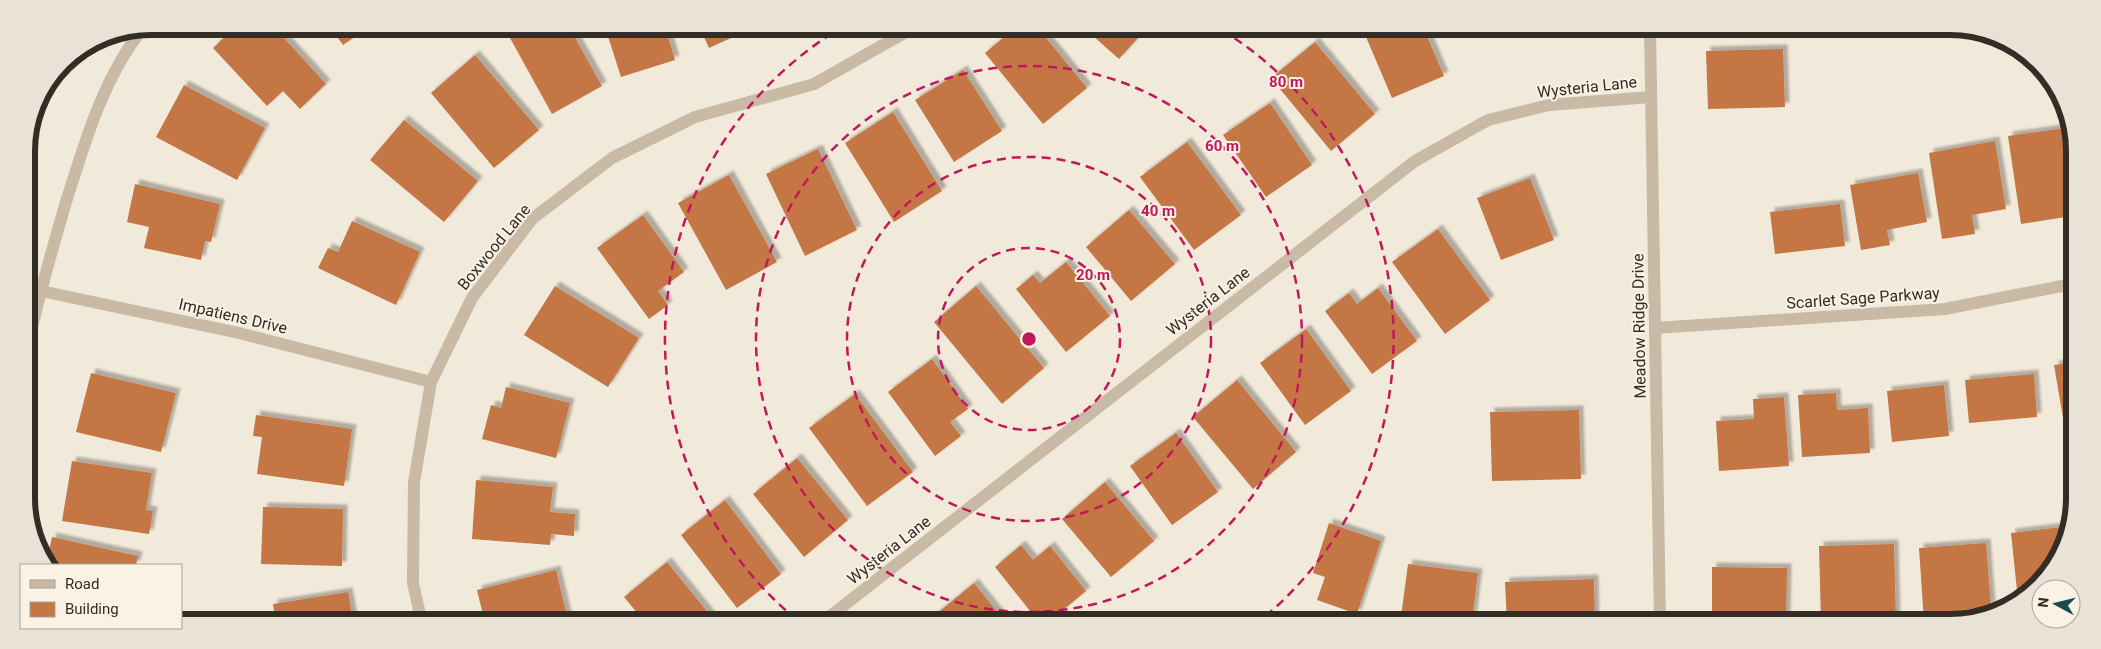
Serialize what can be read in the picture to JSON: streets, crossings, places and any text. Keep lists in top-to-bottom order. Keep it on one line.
{"streets":{"street":["Wysteria Lane","Boxwood Lane","Scarlet Sage Parkway","Impatiens Drive","Meadow Ridge Drive"]},"crossings":[["Wysteria Lane","Meadow Ridge Drive"],["Boxwood Lane","Impatiens Drive"],["Scarlet Sage Parkway","Meadow Ridge Drive"]],"legend":["Road","Building"],"north":"left","rings":["80 m","60 m","40 m","20 m"]}
